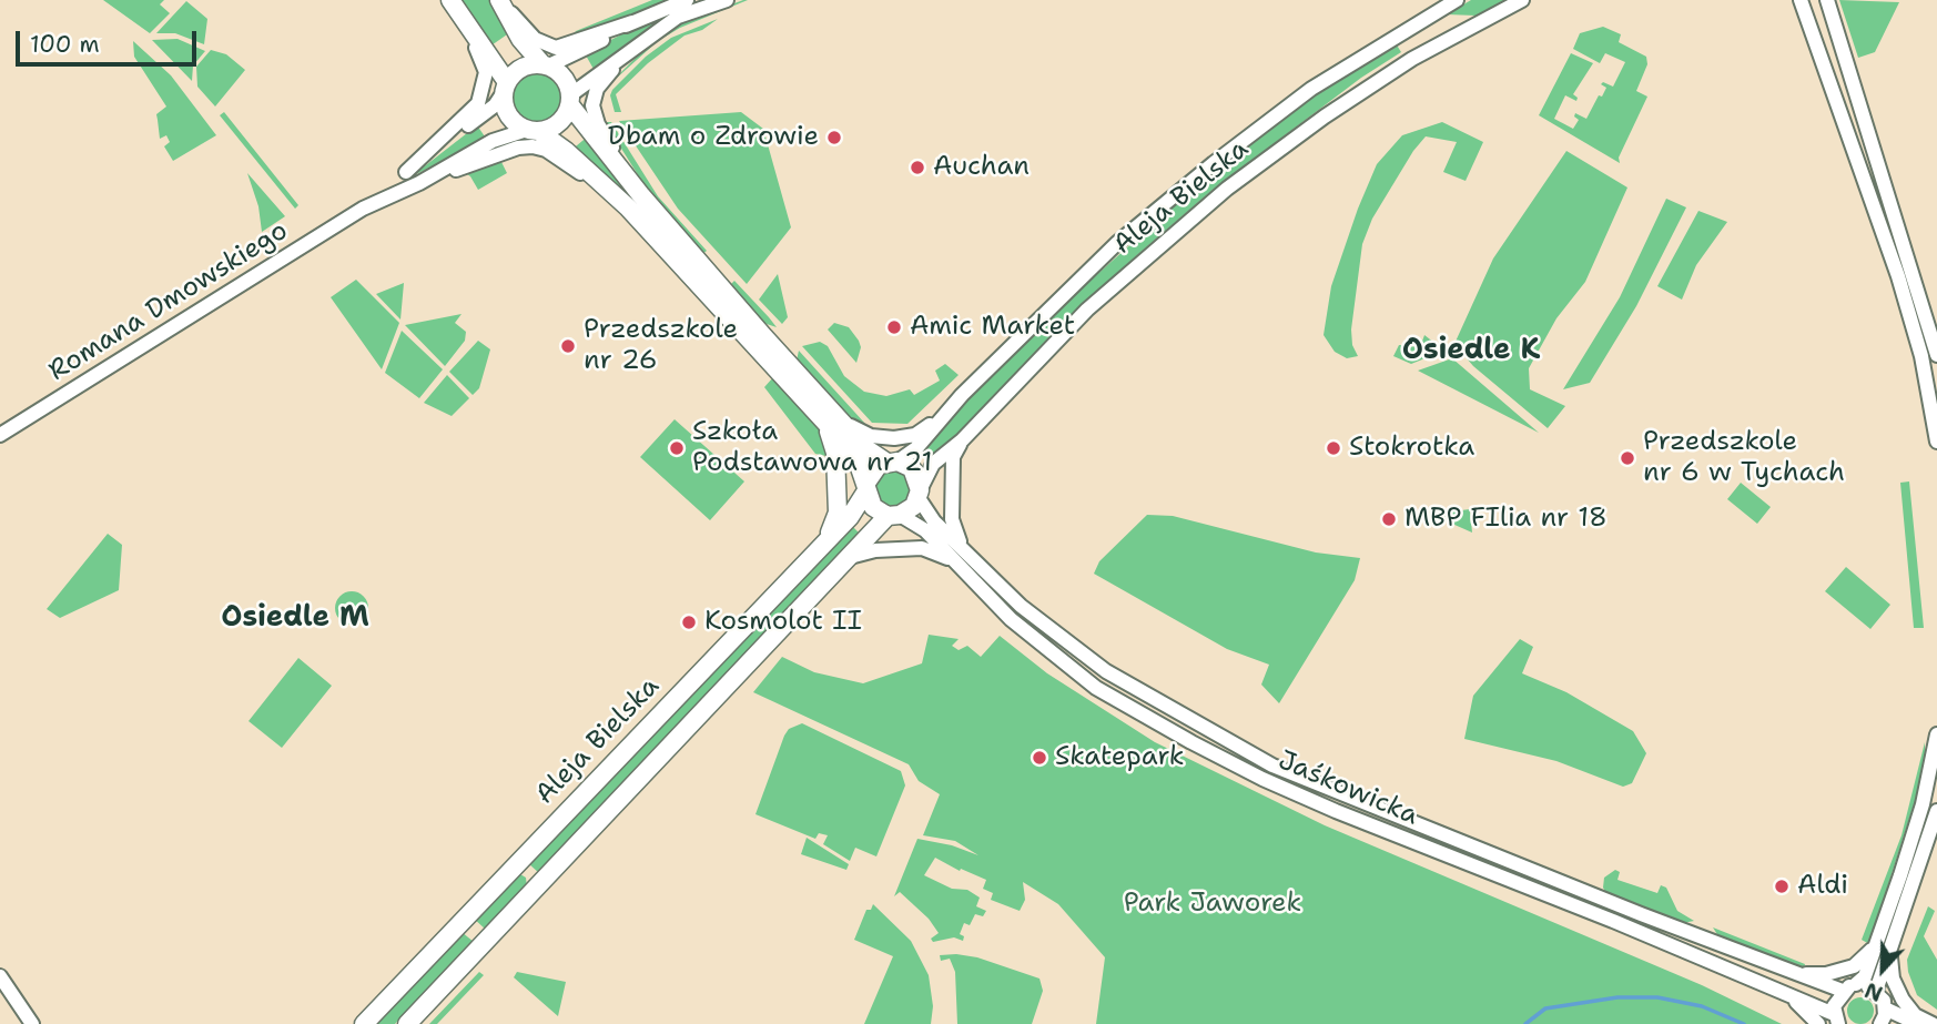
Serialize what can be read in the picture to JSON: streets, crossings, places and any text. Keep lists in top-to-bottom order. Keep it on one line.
{"streets":{"main road":["Aleja Bielska"],"street":["Romana Dmowskiego","Jaśkowicka"]},"crossings":[["Aleja Bielska","Jaśkowicka"]],"districts":["Osiedle K","Osiedle M"],"parks":["Park Jaworek"],"places":["Dbam o Zdrowie","Auchan","Amic Market","Przedszkole nr 26","Szkoła Podstawowa nr 21","Stokrotka","Przedszkole nr 6 w Tychach","MBP FIlia nr 18","Kosmolot II","Skatepark","Aldi"],"scale_bar":"100 m","north":"bottom"}
